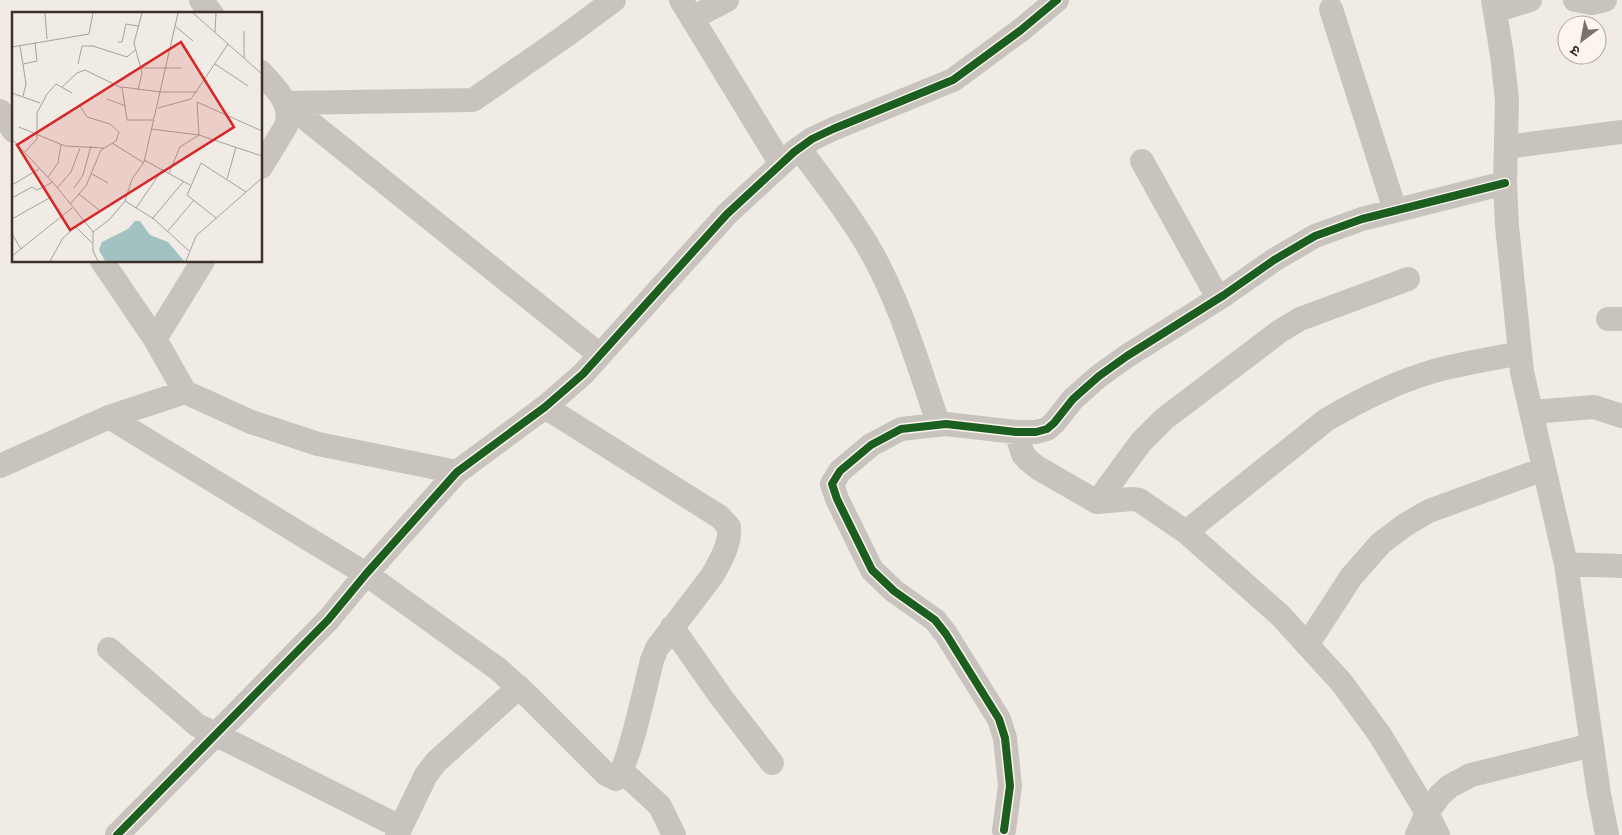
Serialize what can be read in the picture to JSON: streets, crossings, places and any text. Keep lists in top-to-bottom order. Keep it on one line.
{"north":"bottom left"}
